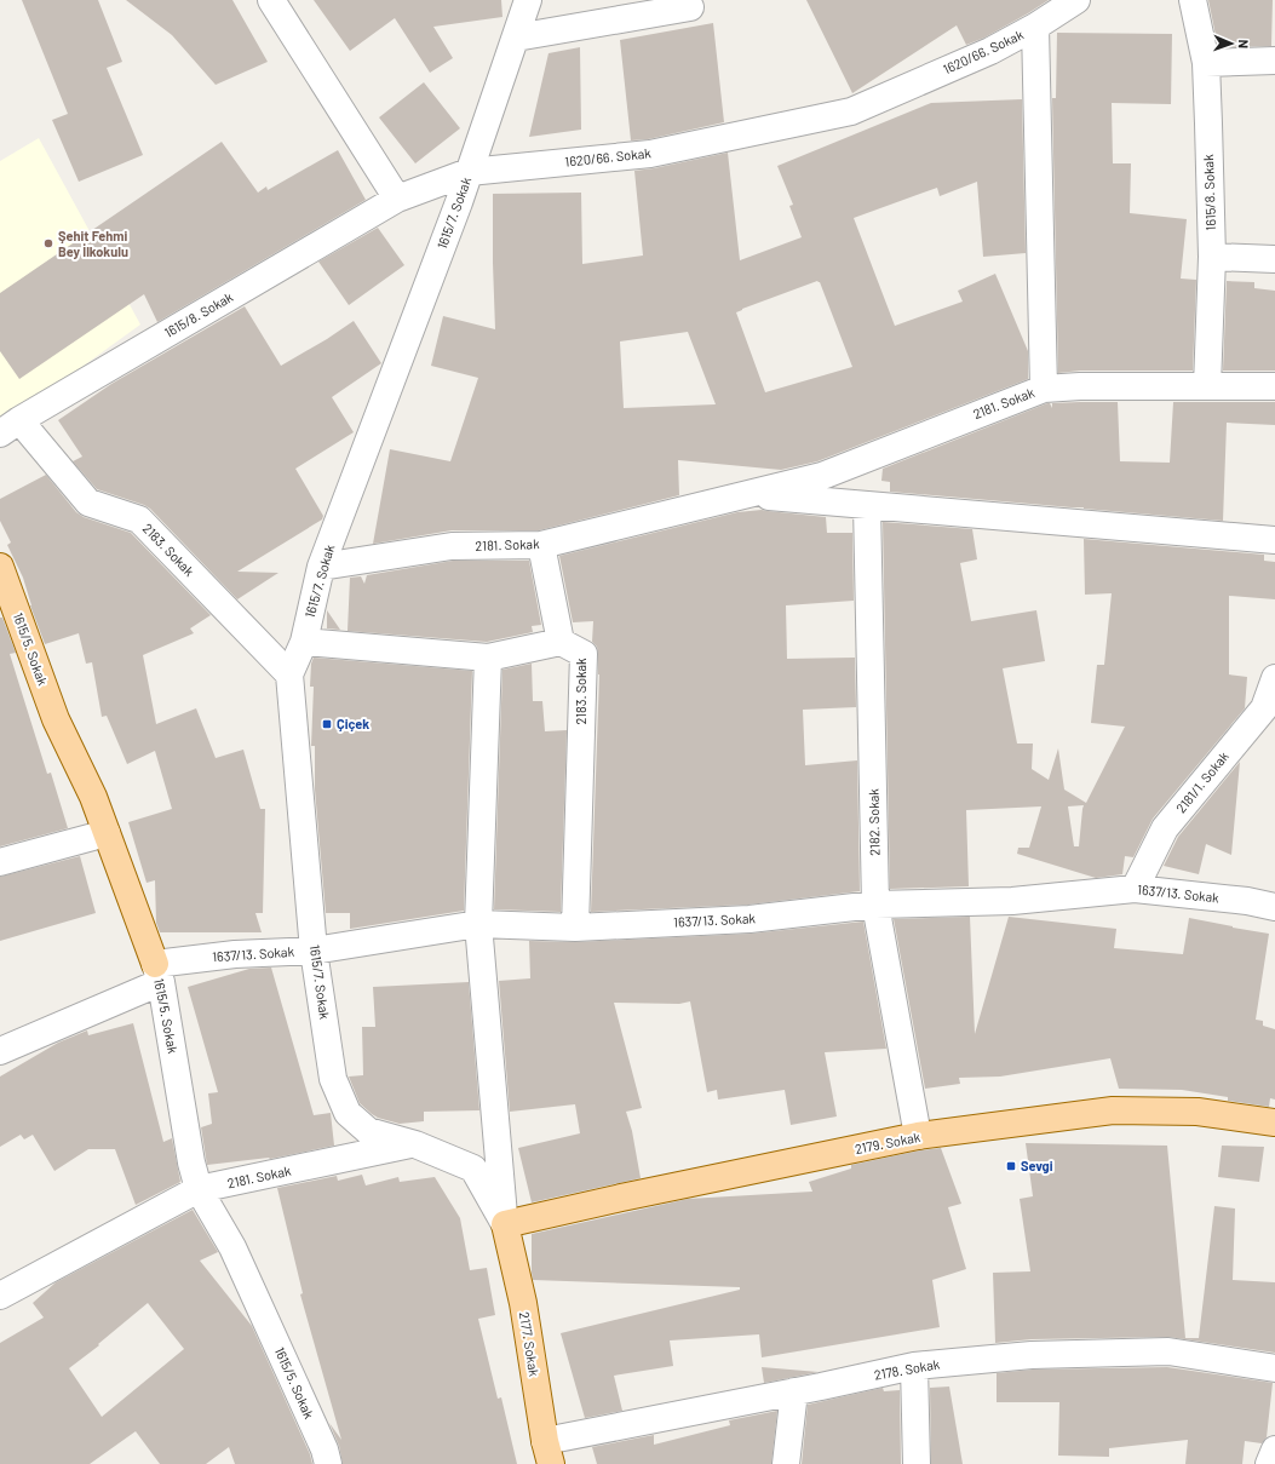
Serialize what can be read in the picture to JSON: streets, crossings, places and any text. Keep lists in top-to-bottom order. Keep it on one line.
{"streets":{"main road":["1615/5. Sokak","2179. Sokak","2177. Sokak"],"street":["1620/66. Sokak","1615/8. Sokak","1615/7. Sokak","2181. Sokak","2183. Sokak","2181/1. Sokak","2182. Sokak","1637/13. Sokak","2178. Sokak"]},"crossings":[["1620/66. Sokak","1615/8. Sokak"],["1620/66. Sokak","1615/7. Sokak"],["1620/66. Sokak","2181. Sokak"],["1615/8. Sokak","2181. Sokak"],["1615/8. Sokak","2183. Sokak"],["1615/7. Sokak","2181. Sokak"],["1615/7. Sokak","2183. Sokak"],["1615/7. Sokak","1637/13. Sokak"],["2181. Sokak","1615/5. Sokak"],["2181. Sokak","2182. Sokak"],["2183. Sokak","1637/13. Sokak"],["1615/5. Sokak","1637/13. Sokak"],["2181/1. Sokak","1637/13. Sokak"],["2182. Sokak","1637/13. Sokak"],["2182. Sokak","2179. Sokak"],["2179. Sokak","2177. Sokak"],["2177. Sokak","2178. Sokak"]],"places":{"other":["Şehit Fehmi Bey İlkokulu"],"transit":["Çiçek","Sevgi"]},"north":"right"}
